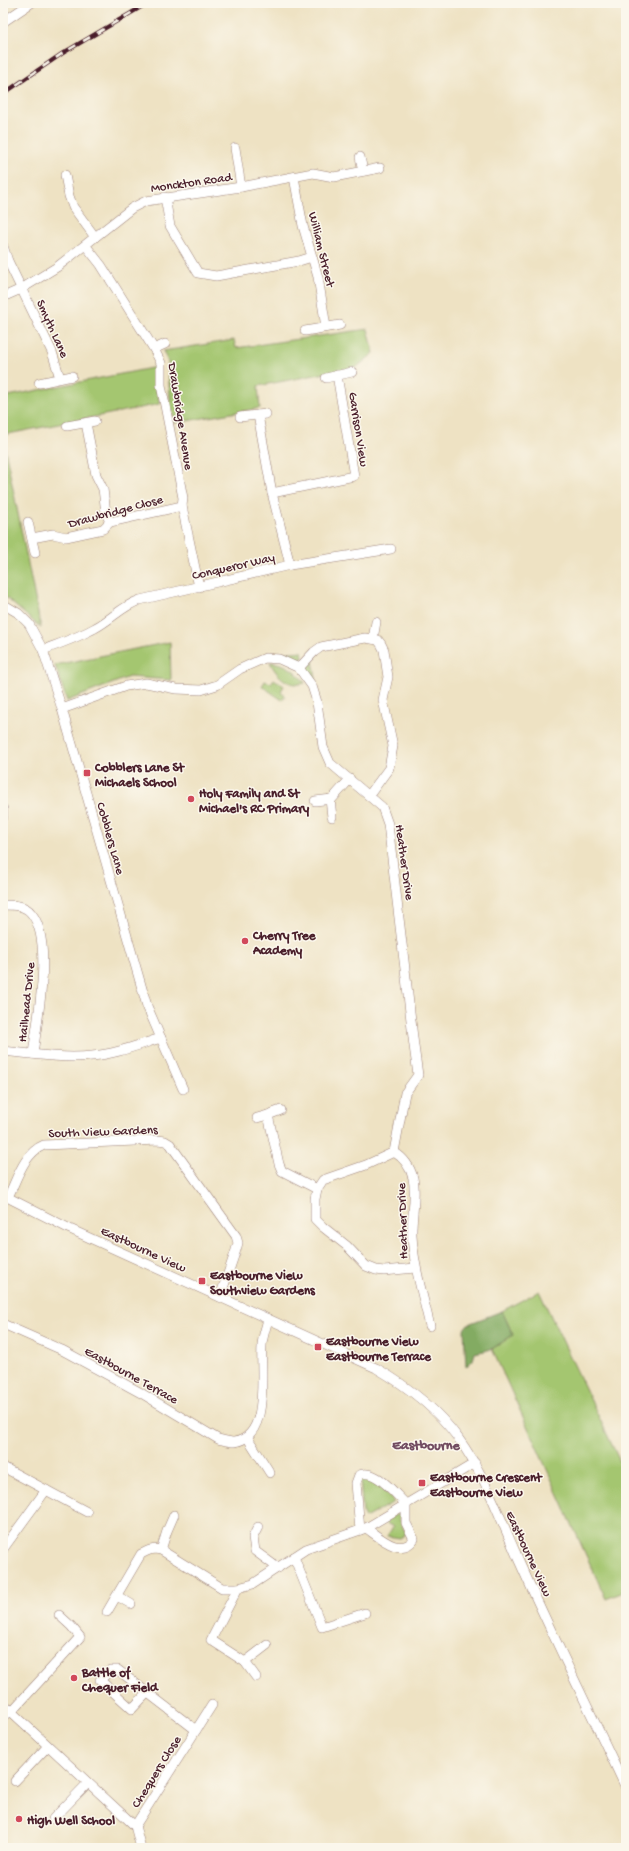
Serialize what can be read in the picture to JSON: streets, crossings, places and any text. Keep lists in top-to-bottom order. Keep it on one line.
{"streets":{"street":["Monckton Road","William Street","Smyth Lane","Drawbridge Avenue","Garrison View","Drawbridge Close","Conqueror Way","Cobblers Lane","Heather Drive","Hailhead Drive","South View Gardens","Eastbourne View","Eastbourne Terrace","Chequers Close"]},"crossings":[["Monckton Road","William Street"],["Monckton Road","Smyth Lane"],["Monckton Road","Drawbridge Avenue"],["Drawbridge Avenue","Drawbridge Close"],["Drawbridge Avenue","Conqueror Way"],["Garrison View","Conqueror Way"],["Conqueror Way","Cobblers Lane"],["South View Gardens","Eastbourne View"]],"districts":["Eastbourne"],"places":{"transit":["Cobblers Lane St Michaels School","Eastbourne View Southview Gardens","Eastbourne View Eastbourne Terrace","Eastbourne Crescent Eastbourne View"],"other":["Holy Family and St Michael's RC Primary","Cherry Tree Academy","Battle of Chequer Field","High Well School"]}}
